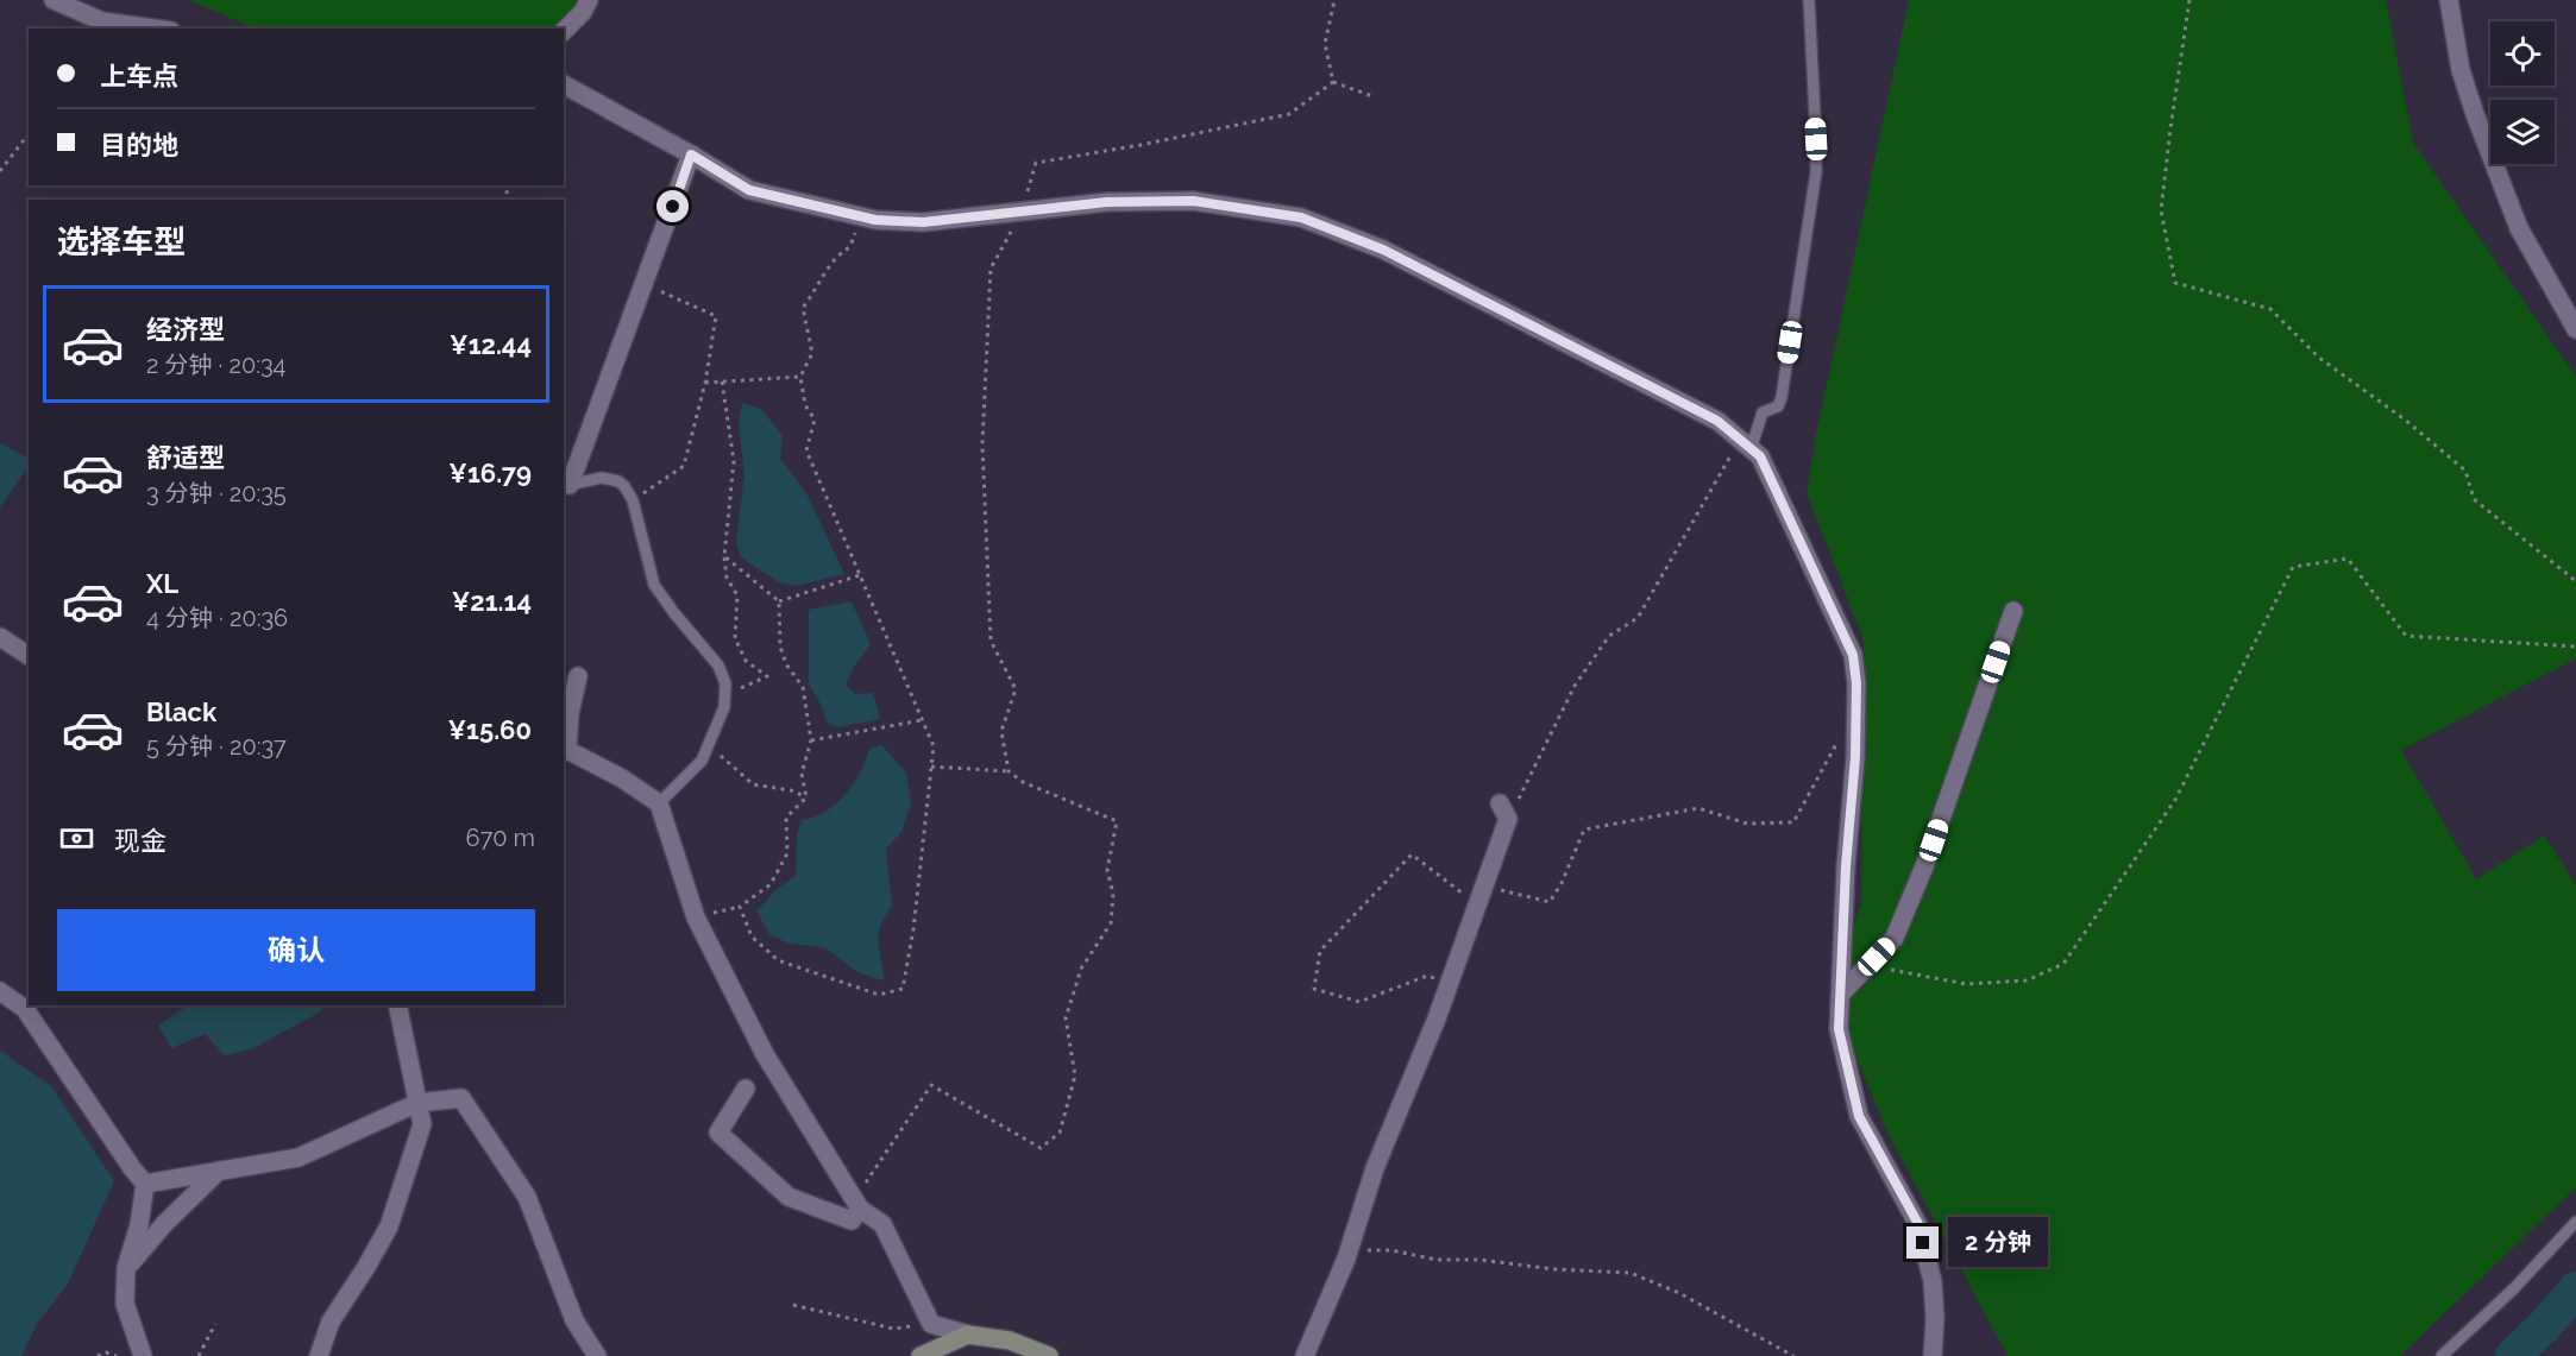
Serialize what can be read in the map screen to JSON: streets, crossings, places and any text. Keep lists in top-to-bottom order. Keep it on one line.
{"page":{"banner":["上车点","目的地"],"heading":"选择车型","list":[{"name":"经济型","note":"2 分钟 · 20:34","value":"¥12.44"},{"name":"舒适型","note":"3 分钟 · 20:35","value":"¥16.79"},{"name":"XL","note":"4 分钟 · 20:36","value":"¥21.14"},{"name":"Black","note":"5 分钟 · 20:37","value":"¥15.60"}],"pay":["现金","670 m"],"buttons":"确认","bubble":"2 分钟"}}
